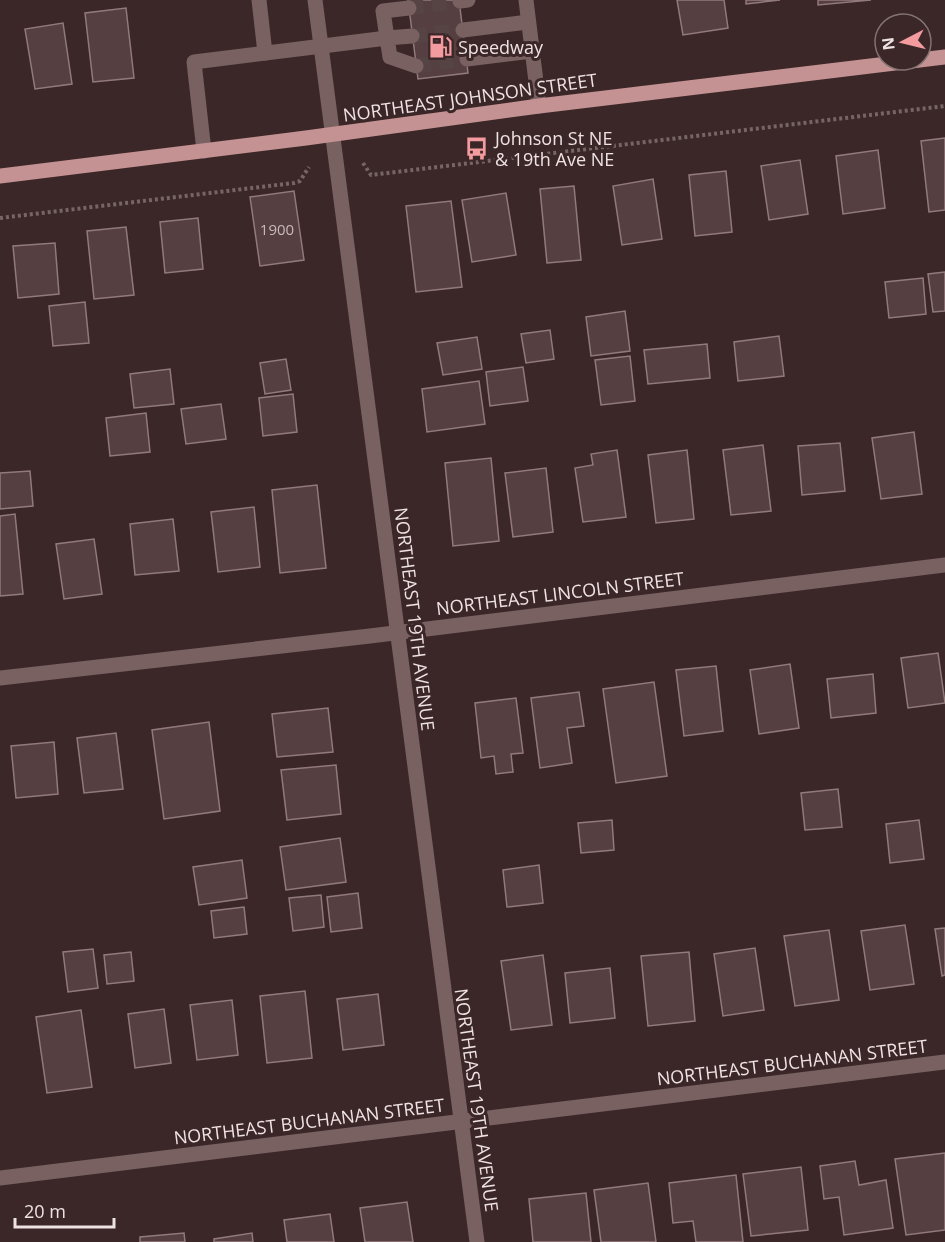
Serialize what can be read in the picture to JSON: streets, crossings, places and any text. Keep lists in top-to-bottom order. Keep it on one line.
{"streets":{"main road":["NORTHEAST JOHNSON STREET"],"street":["NORTHEAST LINCOLN STREET","NORTHEAST 19TH AVENUE","NORTHEAST BUCHANAN STREET"]},"crossings":[["NORTHEAST JOHNSON STREET","NORTHEAST 19TH AVENUE"],["NORTHEAST LINCOLN STREET","NORTHEAST 19TH AVENUE"],["NORTHEAST 19TH AVENUE","NORTHEAST BUCHANAN STREET"]],"places":{"fuel station":["Speedway"],"bus stop":["Johnson St NE & 19th Ave NE"]},"house_numbers":["1900"],"scale_bar":"20 m","north":"left"}
